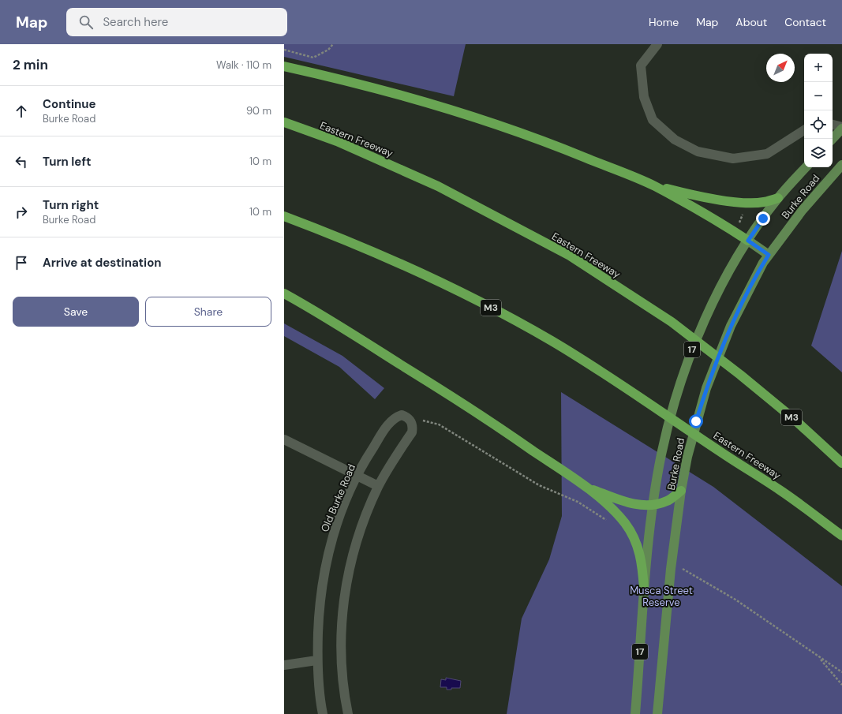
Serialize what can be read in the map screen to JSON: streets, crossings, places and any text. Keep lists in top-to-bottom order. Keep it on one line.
{"streets":{"highway":["Eastern Freeway","M3"],"main road":["Burke Road","17"],"street":["Old Burke Road"]},"parks":["Musca Street Reserve"],"north":"top right","page":{"header":"Map","search":"Search here","nav":["Home","Map","About","Contact"],"heading":["2 min","Walk · 110 m"],"map_buttons":["+","−"],"list":[["Continue","Burke Road","90 m"],["Turn left","10 m"],["Turn right","Burke Road","10 m"],"Arrive at destination"],"buttons":["Save","Share"]}}
